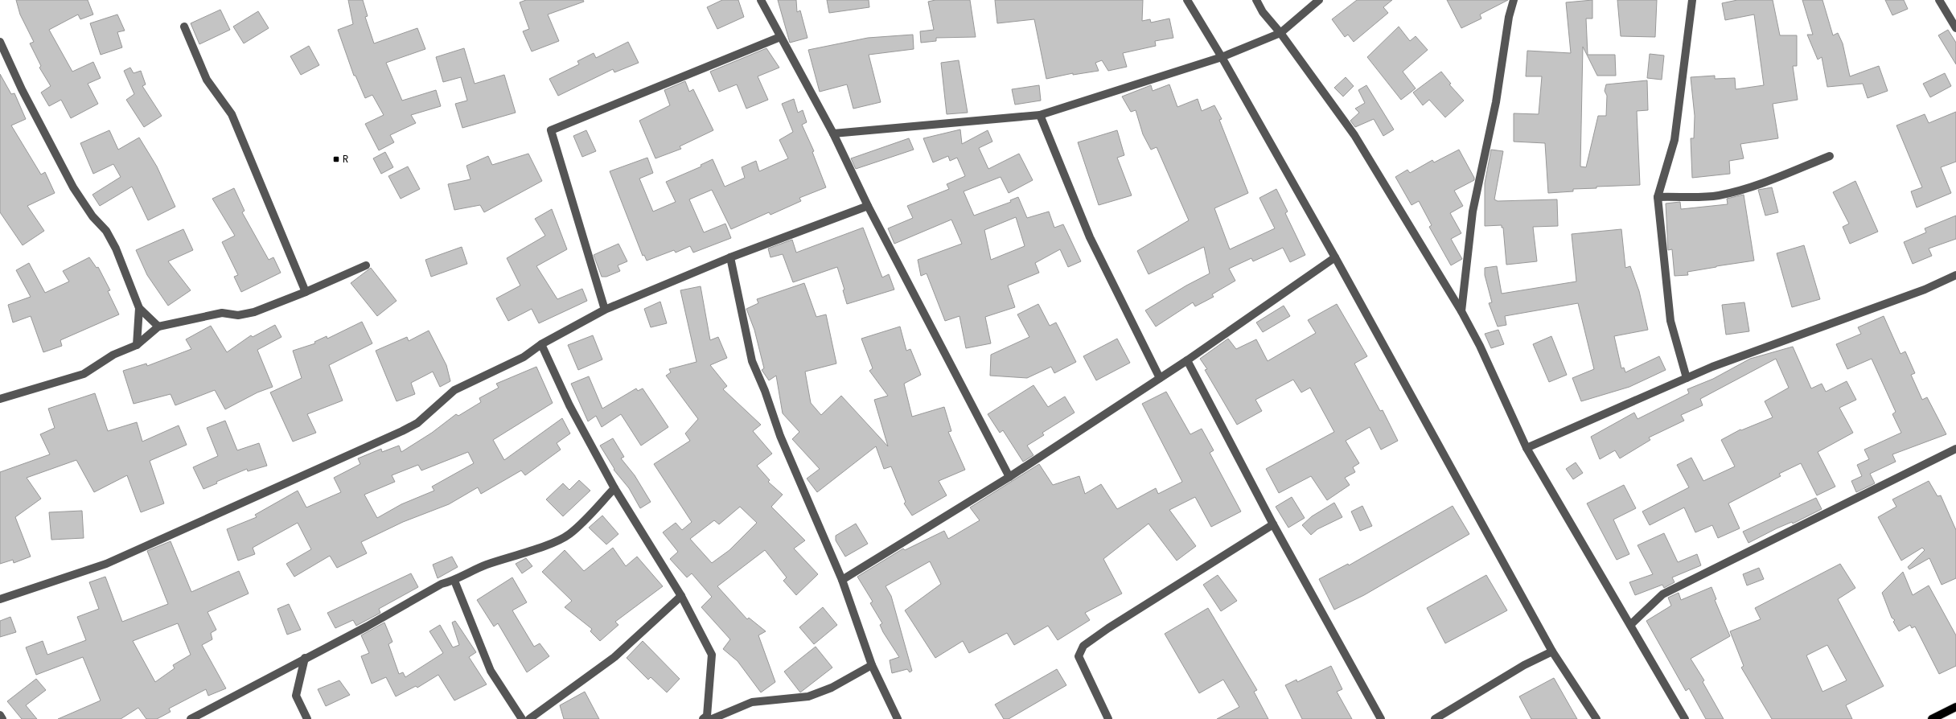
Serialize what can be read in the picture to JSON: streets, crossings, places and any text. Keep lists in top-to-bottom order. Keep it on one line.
{"places":{"transit":["R"]}}
